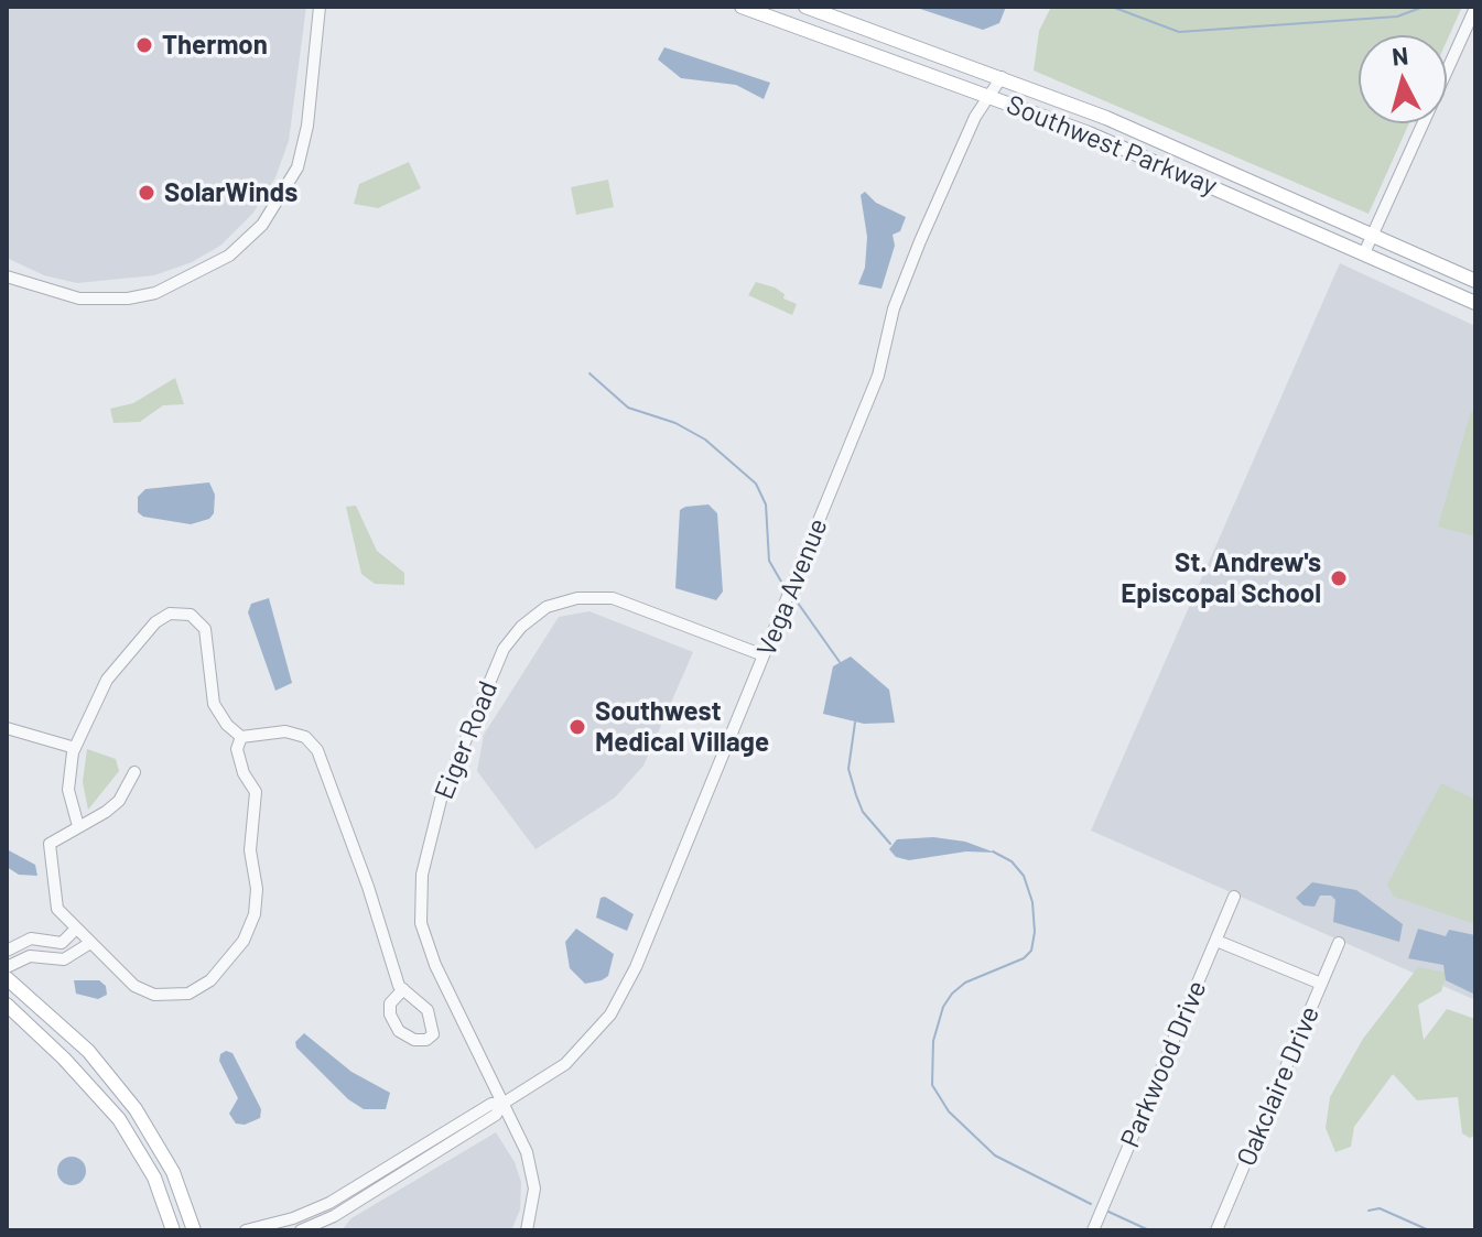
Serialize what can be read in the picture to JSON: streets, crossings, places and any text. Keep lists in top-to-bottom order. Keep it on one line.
{"streets":{"main road":["Southwest Parkway"],"street":["Vega Avenue","Eiger Road","Parkwood Drive","Oakclaire Drive"]},"crossings":[["Southwest Parkway","Vega Avenue"],["Vega Avenue","Eiger Road"]],"places":["Thermon","SolarWinds","St. Andrew's Episcopal School","Southwest Medical Village"],"north":"top"}
